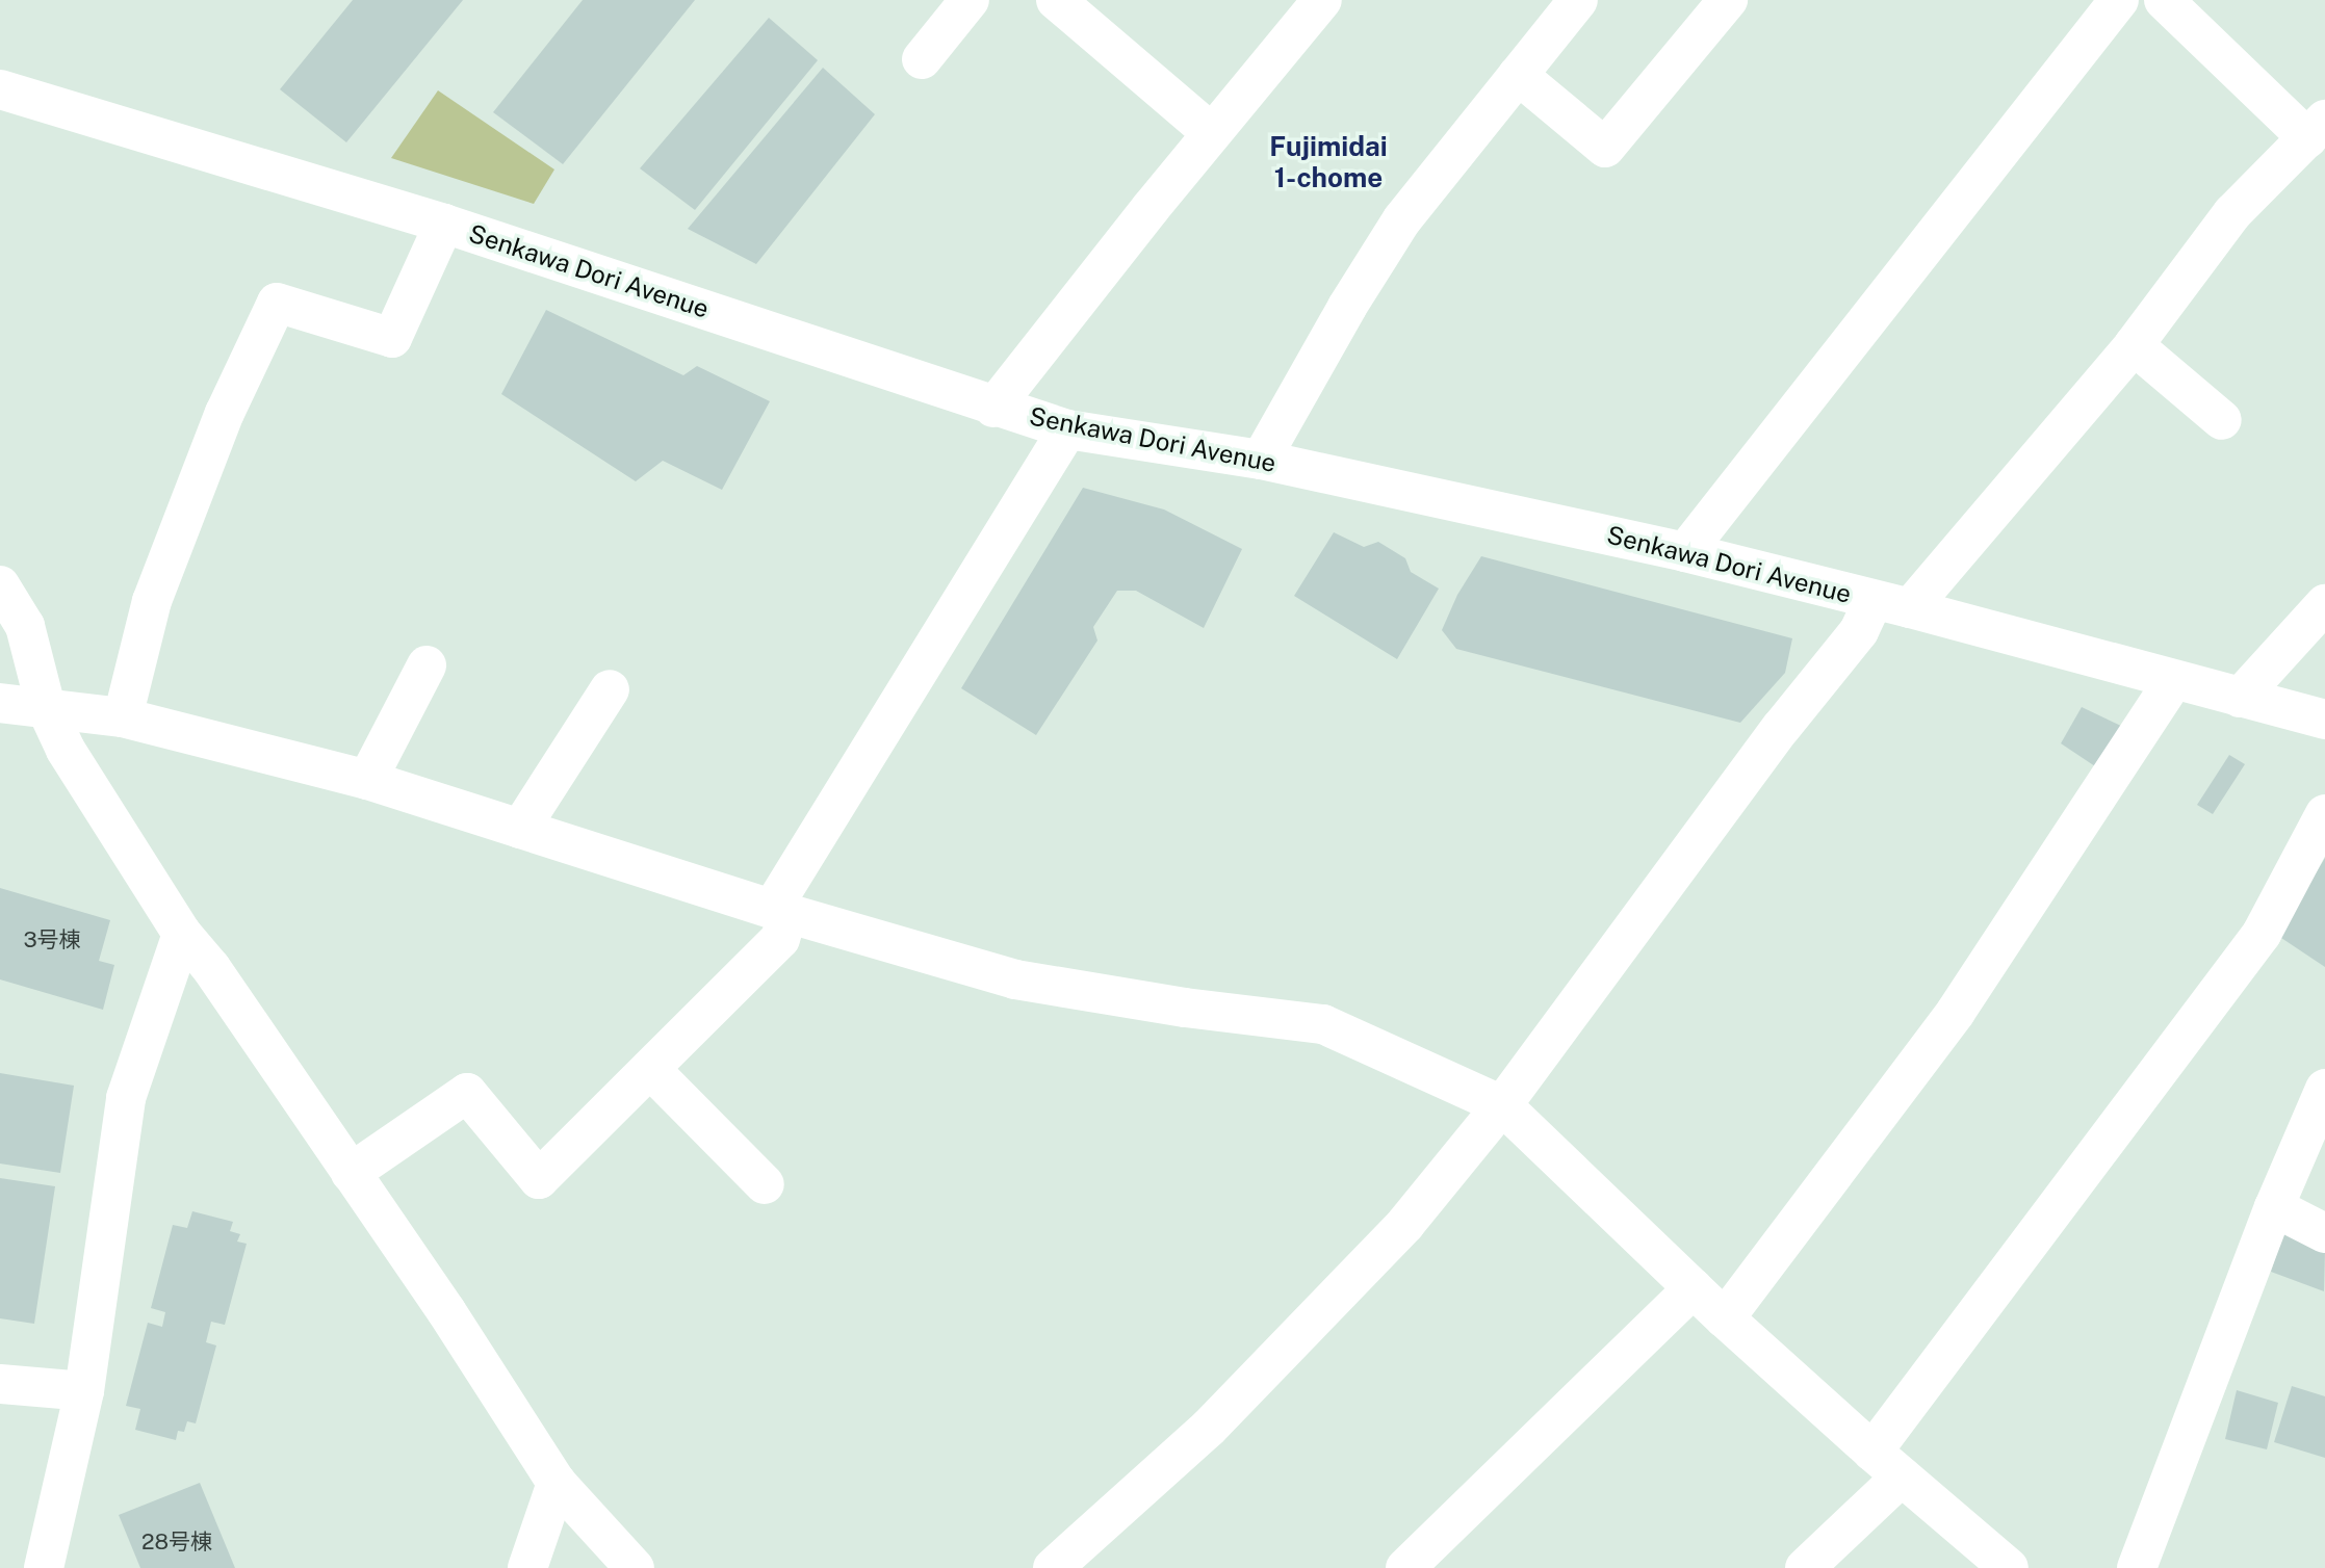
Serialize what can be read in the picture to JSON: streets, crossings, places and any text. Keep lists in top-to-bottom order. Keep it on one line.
{"streets":{"street":["Senkawa Dori Avenue"]},"districts":["Fujimidai 1-chome"],"house_numbers":["3号棟","28号棟"]}
